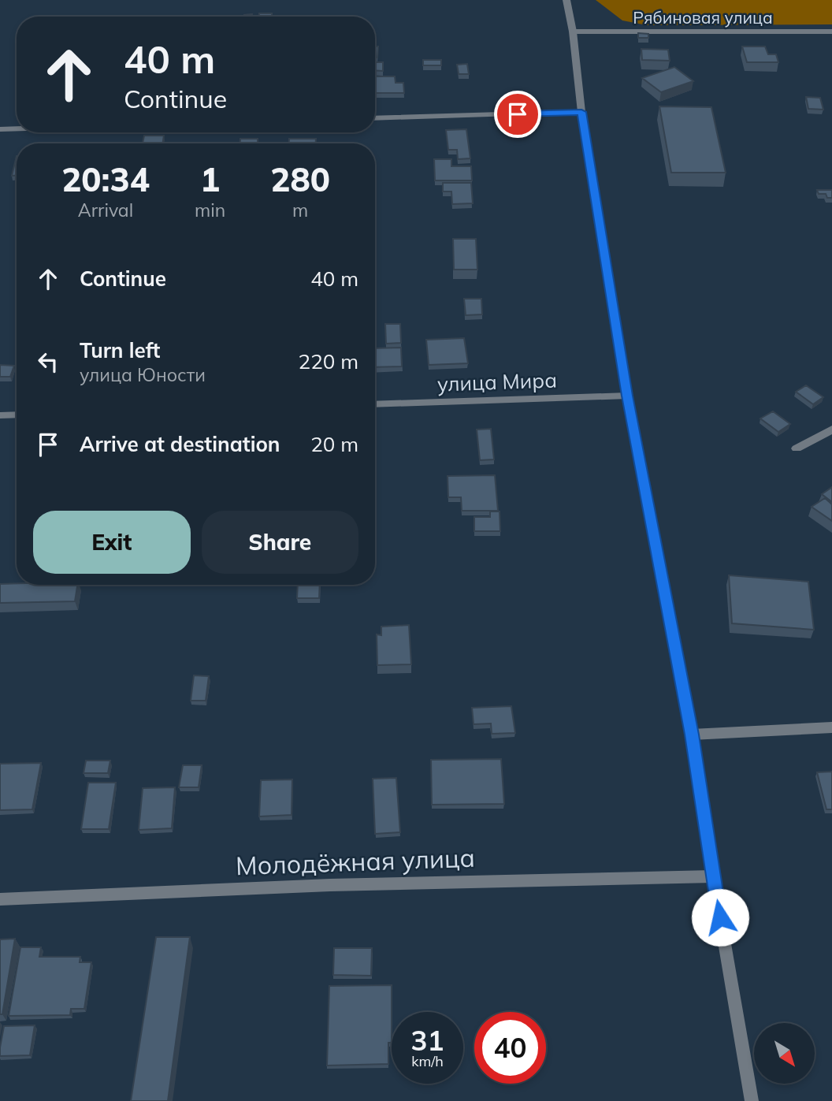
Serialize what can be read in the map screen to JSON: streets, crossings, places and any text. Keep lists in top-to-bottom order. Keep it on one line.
{"streets":{"street":["Рябиновая улица","улица Мира","Молодёжная улица"]},"north":"bottom right","page":{"turn":["40 m","Continue"],"eta":["20:34","Arrival","1","min","280","m"],"list":[{"name":"Continue","value":"40 m"},{"name":"Turn left","note":"улица Юности","value":"220 m"},{"name":"Arrive at destination","value":"20 m"}],"buttons":["Exit","Share"],"speed":"31 km/h","limit":"40"}}
